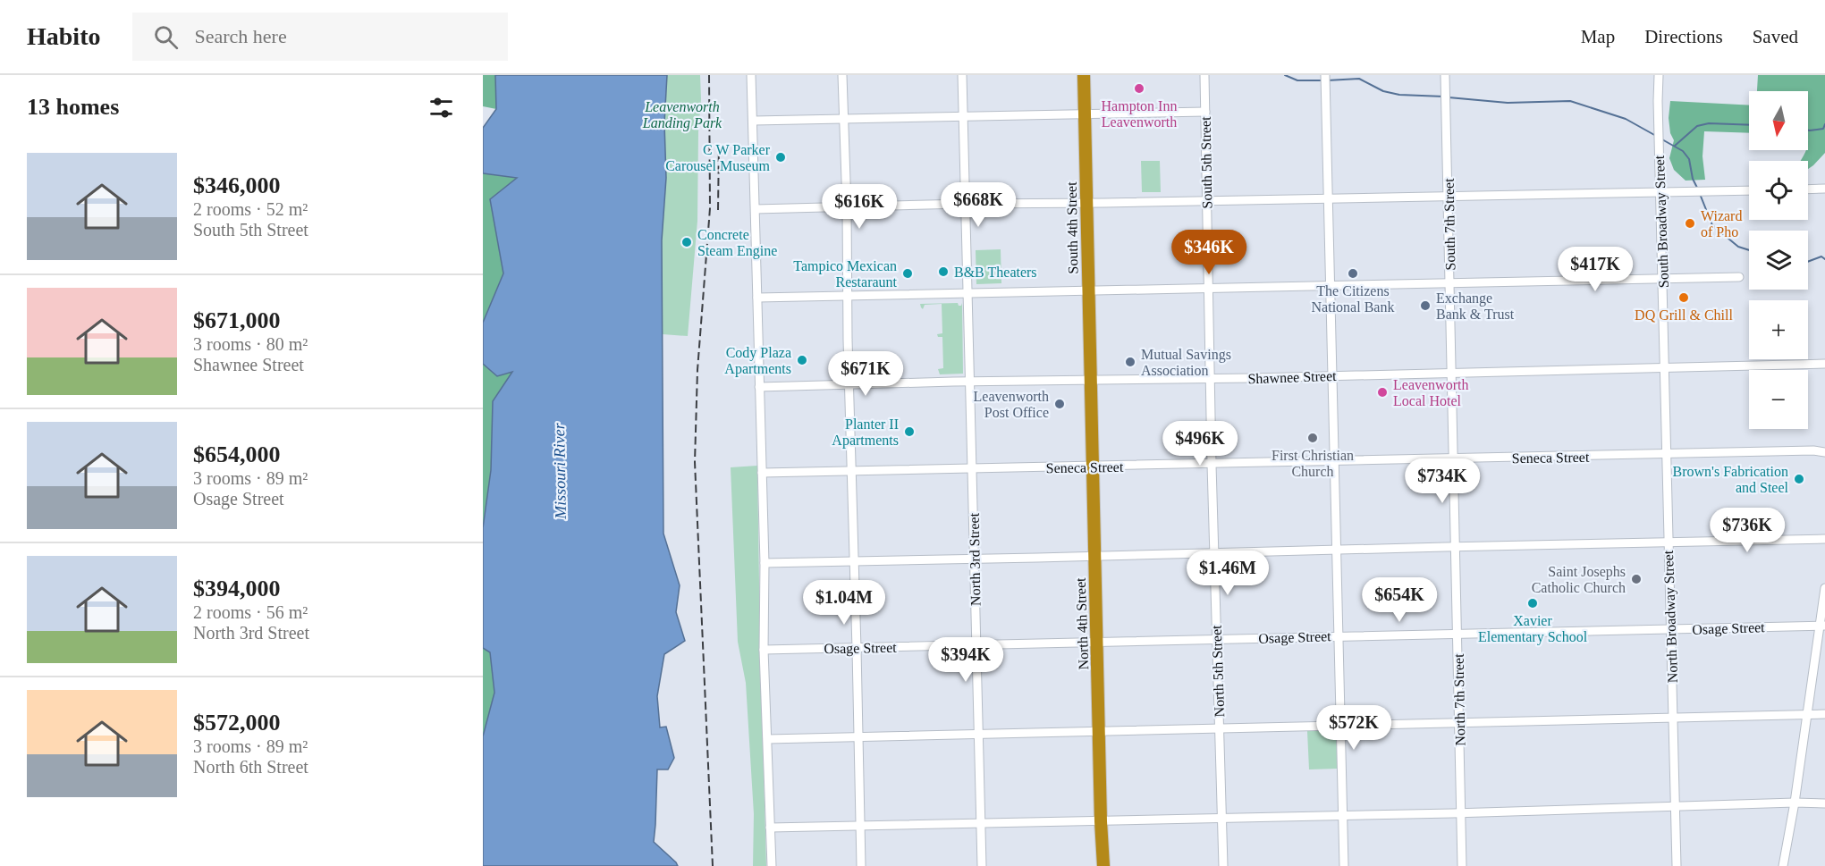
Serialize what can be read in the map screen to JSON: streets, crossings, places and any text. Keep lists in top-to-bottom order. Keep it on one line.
{"streets":{"highway":["South 4th Street","North 4th Street"],"street":["South 5th Street","South Broadway Street","South 7th Street","Shawnee Street","Seneca Street","North 3rd Street","North Broadway Street","Osage Street","North 5th Street","North 7th Street"]},"crossings":[["South 5th Street","Shawnee Street"],["South 5th Street","North 5th Street"],["South Broadway Street","Shawnee Street"],["South Broadway Street","North Broadway Street"],["South 7th Street","Shawnee Street"],["South 7th Street","North 7th Street"],["South 4th Street","Shawnee Street"],["South 4th Street","North 4th Street"],["Shawnee Street","North 3rd Street"],["Shawnee Street","North Broadway Street"],["Shawnee Street","North 4th Street"],["Shawnee Street","North 5th Street"],["Shawnee Street","North 7th Street"],["Seneca Street","North 3rd Street"],["Seneca Street","North Broadway Street"],["Seneca Street","North 4th Street"],["Seneca Street","North 5th Street"],["Seneca Street","North 7th Street"],["North 3rd Street","Osage Street"],["North Broadway Street","Osage Street"],["North 4th Street","Osage Street"],["Osage Street","North 5th Street"],["Osage Street","North 7th Street"]],"water":["Missouri River"],"parks":["Leavenworth Landing Park"],"places":["Hampton Inn Leavenworth","C W Parker Carousel Museum","Wizard of Pho","Concrete Steam Engine","B&B Theaters","Tampico Mexican Restaraunt","The Citizens National Bank","DQ Grill & Chill","Exchange Bank & Trust","Cody Plaza Apartments","Mutual Savings Association","Leavenworth Local Hotel","Leavenworth Post Office","Planter II Apartments","First Christian Church","Brown's Fabrication and Steel","Saint Josephs Catholic Church","Xavier Elementary School"],"north":"bottom","page":{"header":"Habito","search":"Search here","nav":["Map","Directions","Saved"],"heading":"13 homes","map_buttons":["+","−"],"list":[{"name":"$346,000","note":"2 rooms · 52 m² · South 5th Street"},{"name":"$671,000","note":"3 rooms · 80 m² · Shawnee Street"},{"name":"$654,000","note":"3 rooms · 89 m² · Osage Street"},{"name":"$394,000","note":"2 rooms · 56 m² · North 3rd Street"},{"name":"$572,000","note":"3 rooms · 89 m² · North 6th Street"}],"price":["$668K","$616K","$346K","$417K","$671K","$496K","$734K","$736K","$1.46M","$654K","$1.04M","$394K","$572K"]}}
